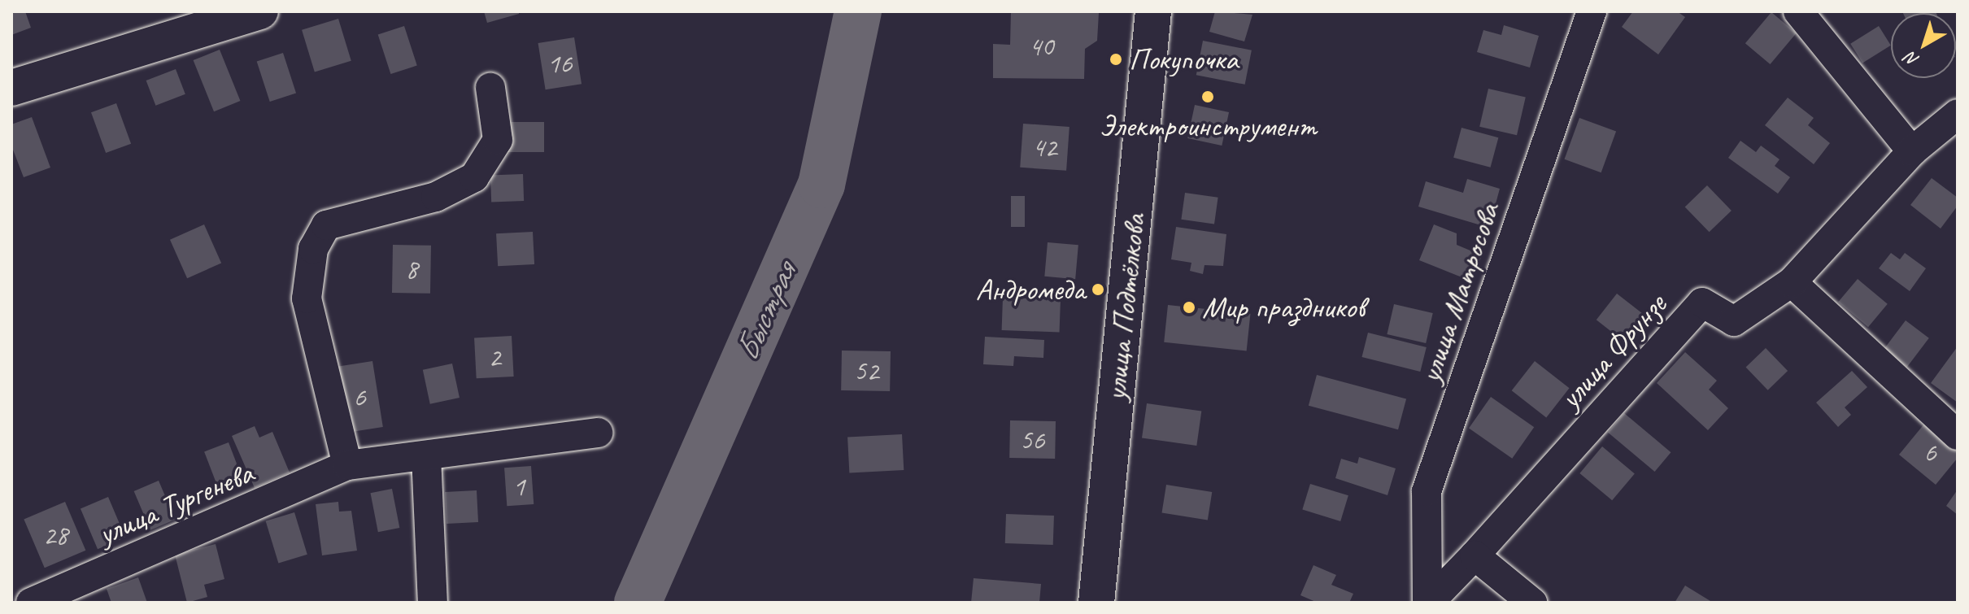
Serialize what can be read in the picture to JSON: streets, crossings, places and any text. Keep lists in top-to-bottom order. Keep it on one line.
{"streets":{"main road":["улица Подтёлкова"],"street":["улица Матросова","улица Фрунзе","улица Тургенева"]},"water":["Быстрая"],"places":["Покупочка","Электроинструмент","Андромеда","Мир праздников"],"house_numbers":["40","16","42","8","2","52","6","56","6","1","28"],"north":"bottom left"}
